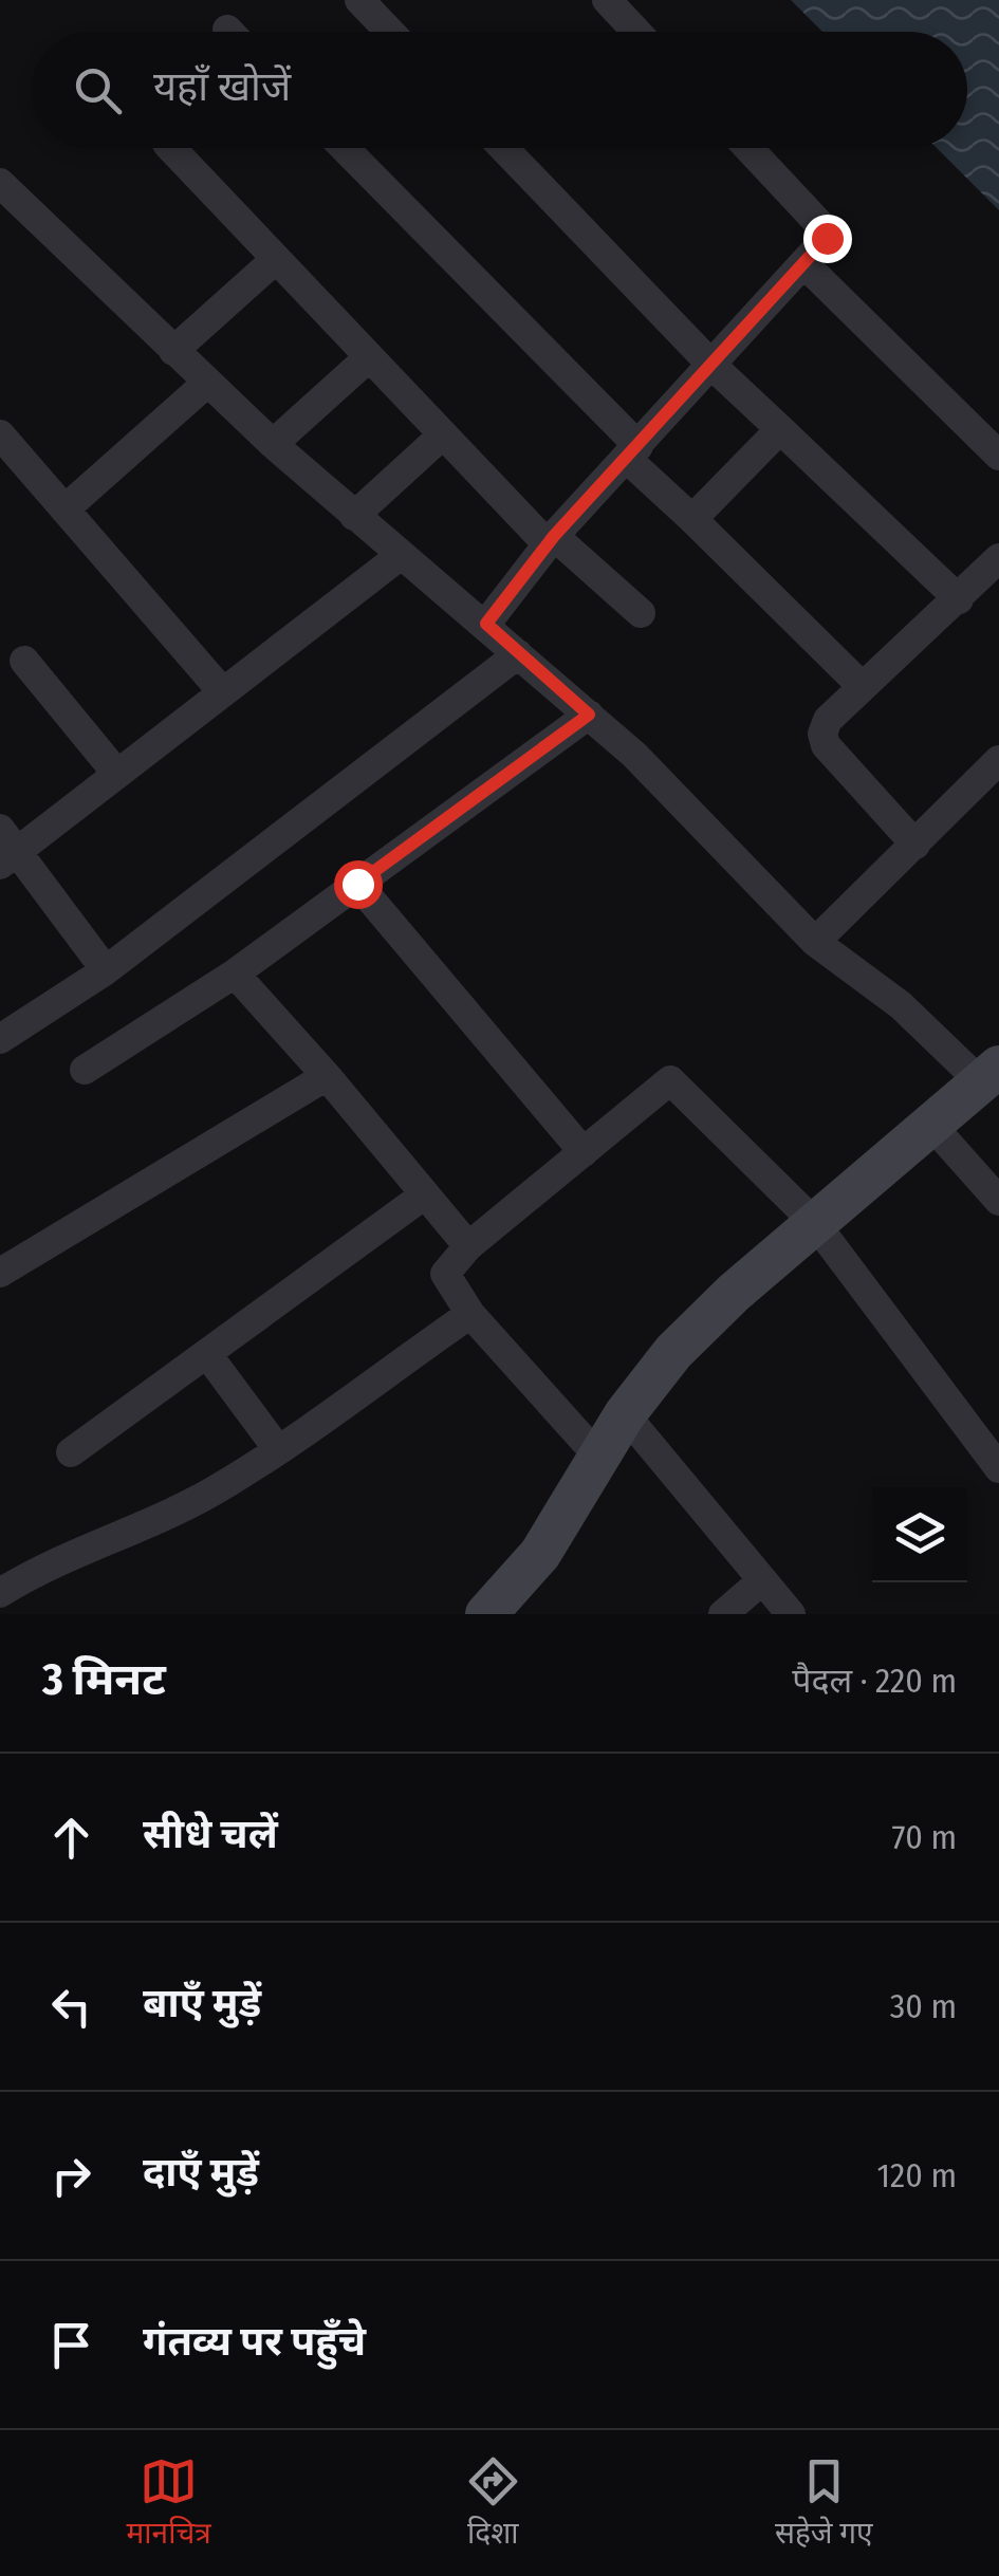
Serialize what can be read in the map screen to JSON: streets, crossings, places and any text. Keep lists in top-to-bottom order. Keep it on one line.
{"page":{"search":"यहाँ खोजें","heading":["3 मिनट","पैदल · 220 m"],"list":[["सीधे चलें","70 m"],["बाएँ मुड़ें","30 m"],["दाएँ मुड़ें","120 m"],"गंतव्य पर पहुँचे"],"nav":["मानचित्र","दिशा","सहेजे गए"]}}
